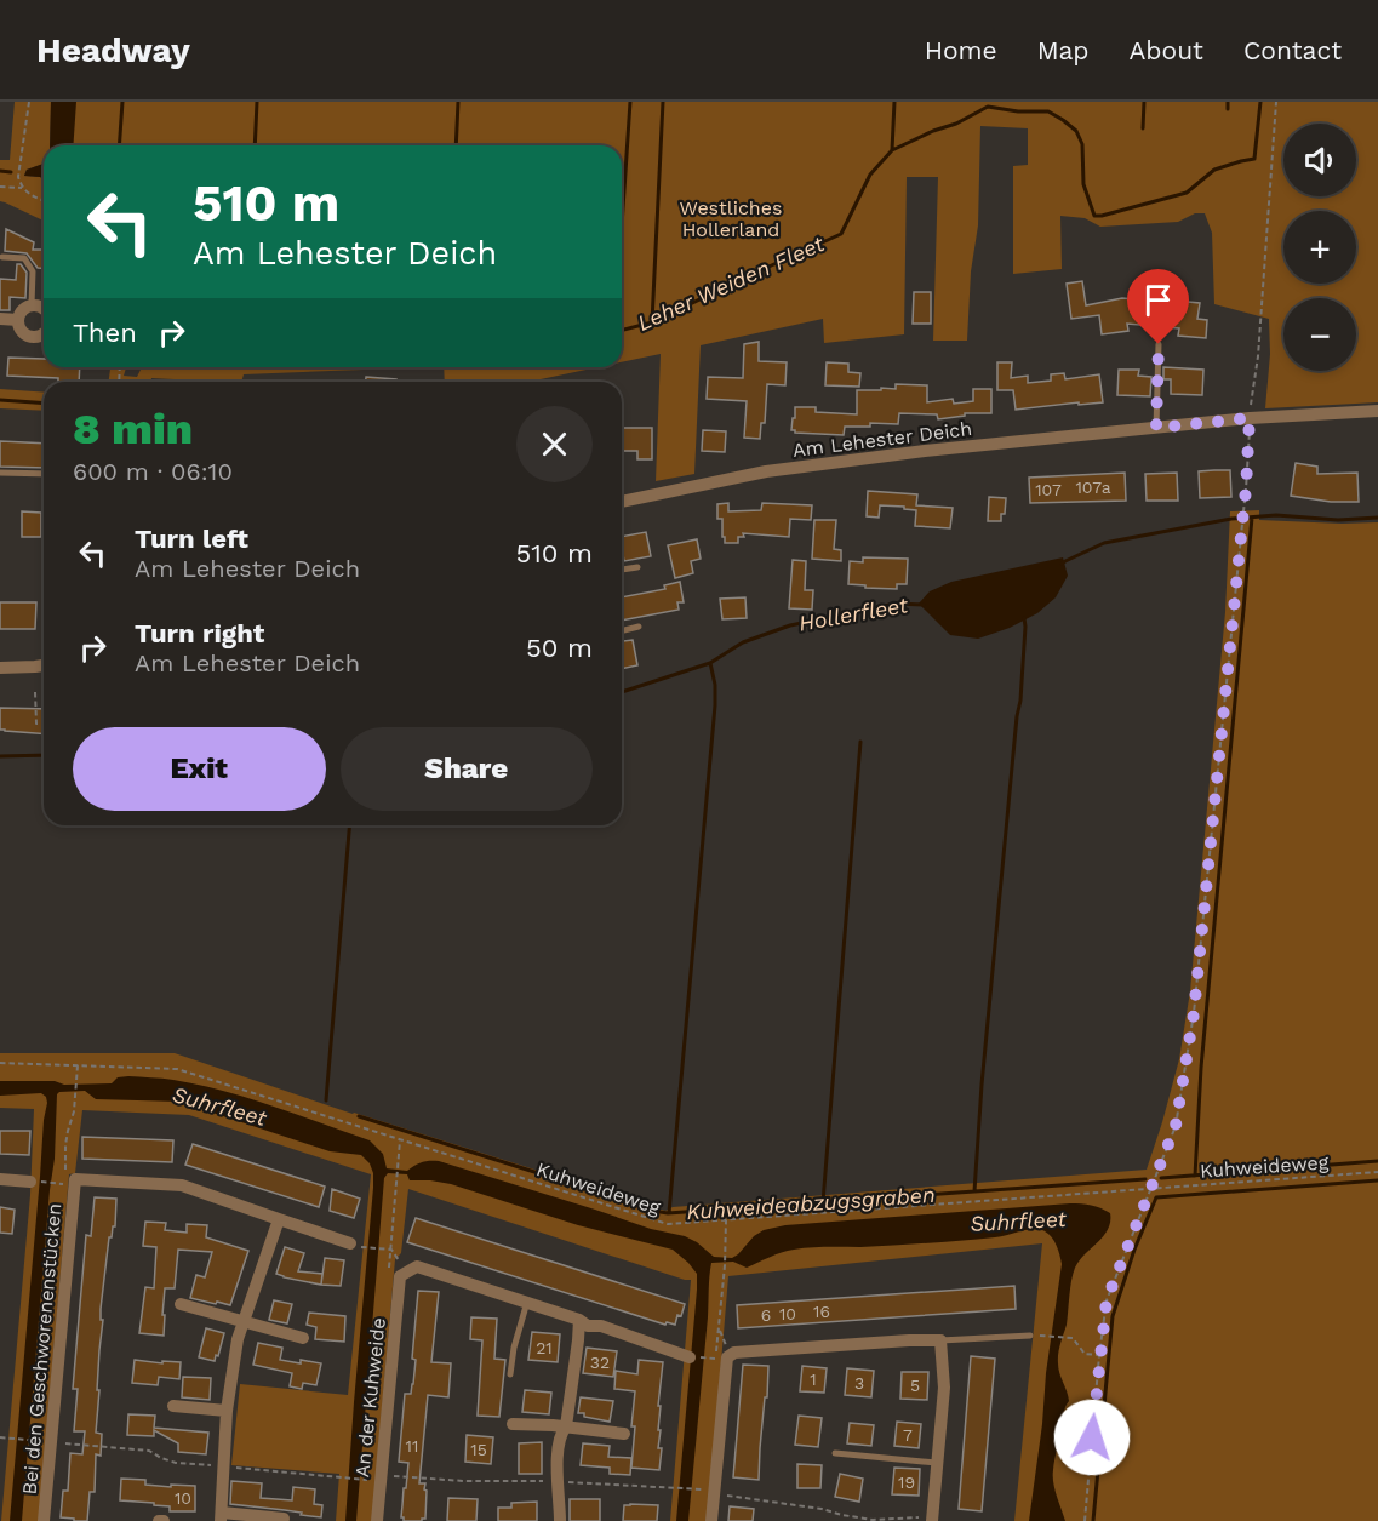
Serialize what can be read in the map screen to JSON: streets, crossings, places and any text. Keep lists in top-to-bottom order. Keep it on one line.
{"streets":{"street":["Am Lehester Deich","Bei den Geschworenenstücken","An der Kuhweide"],"path":["Kuhweideweg"]},"water":["Leher Weiden Fleet","Hollerfleet","Suhrfleet","Kuhweideabzugsgraben"],"parks":["Westliches Hollerland"],"house_numbers":["107a","107","16","10","6","21","32","1","3","5","7","11","15","19","10"],"page":{"header":"Headway","nav":["Home","Map","About","Contact"],"map_buttons":["+","−"],"turn":["510 m","Am Lehester Deich"],"then":"Then","heading":["8 min","600 m · 06:10"],"list":[{"name":"Turn left","note":"Am Lehester Deich","value":"510 m"},{"name":"Turn right","note":"Am Lehester Deich","value":"50 m"}],"buttons":["Exit","Share"]}}
